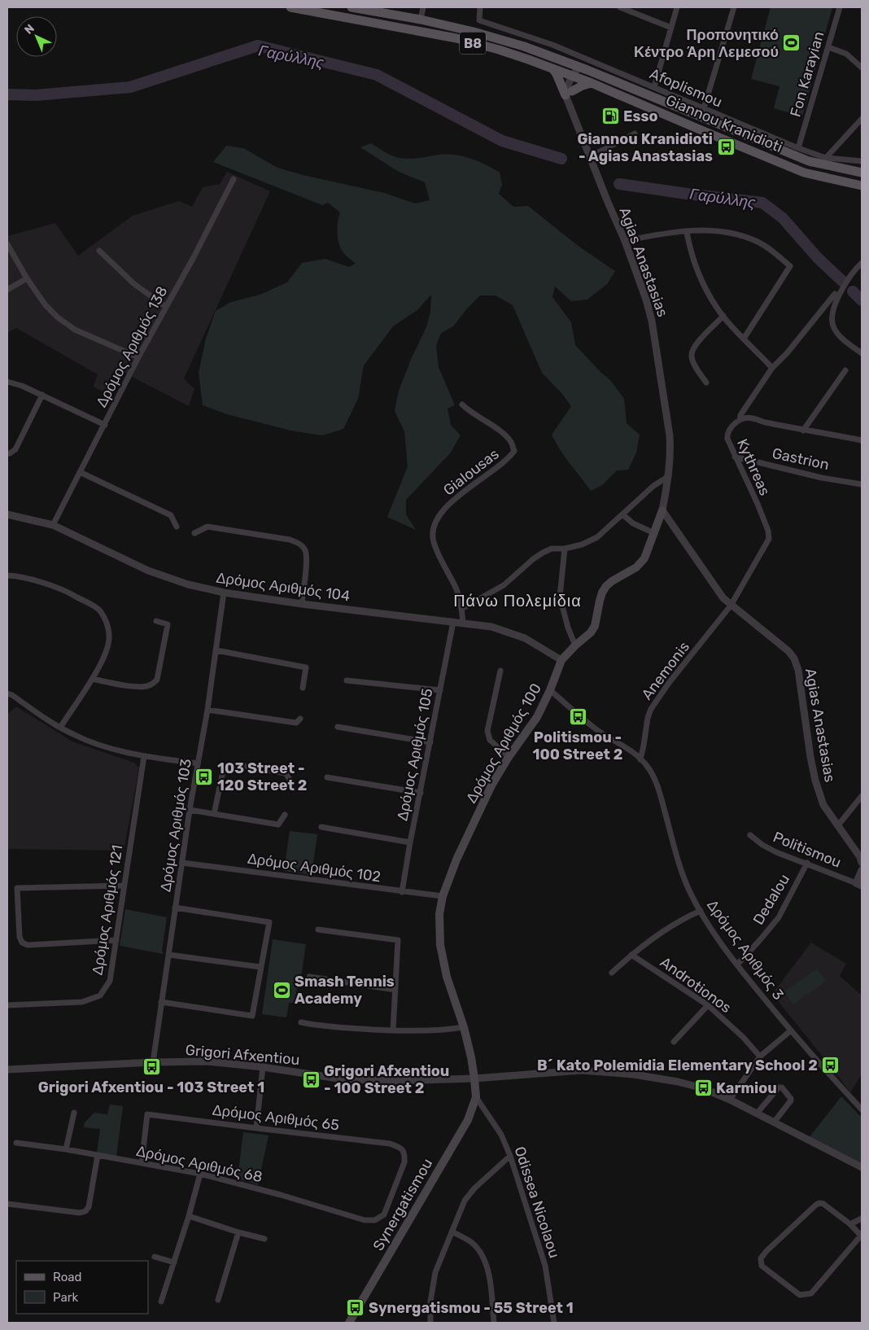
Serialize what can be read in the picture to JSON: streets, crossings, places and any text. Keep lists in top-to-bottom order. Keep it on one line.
{"streets":{"main road":["B8","Giannou Kranidioti","Agias Anastasias","Δρόμος Αριθμός 100","Synergatismou"],"street":["Fon Karayian","Afoplismou","Δρόμος Αριθμός 138","Gastrion","Kythreas","Gialousas","Δρόμος Αριθμός 104","Anemonis","Δρόμος Αριθμός 105","Δρόμος Αριθμός 103","Politismou","Δρόμος Αριθμός 102","Dedalou","Δρόμος Αριθμός 121","Δρόμος Αριθμός 3","Androtionos","Grigori Afxentiou","Δρόμος Αριθμός 65","Δρόμος Αριθμός 68","Odissea Nicolaou"]},"crossings":[["B8","Giannou Kranidioti"],["Fon Karayian","Afoplismou"],["Agias Anastasias","Kythreas"],["Agias Anastasias","Δρόμος Αριθμός 104"],["Agias Anastasias","Anemonis"],["Agias Anastasias","Δρόμος Αριθμός 100"],["Δρόμος Αριθμός 138","Δρόμος Αριθμός 104"],["Gastrion","Kythreas"],["Kythreas","Anemonis"],["Gialousas","Δρόμος Αριθμός 104"],["Δρόμος Αριθμός 104","Δρόμος Αριθμός 100"],["Δρόμος Αριθμός 104","Δρόμος Αριθμός 105"],["Δρόμος Αριθμός 104","Δρόμος Αριθμός 103"],["Anemonis","Δρόμος Αριθμός 3"],["Δρόμος Αριθμός 100","Δρόμος Αριθμός 102"],["Δρόμος Αριθμός 100","Grigori Afxentiou"],["Δρόμος Αριθμός 100","Odissea Nicolaou"],["Δρόμος Αριθμός 100","Synergatismou"],["Δρόμος Αριθμός 105","Δρόμος Αριθμός 102"],["Δρόμος Αριθμός 103","Δρόμος Αριθμός 102"],["Δρόμος Αριθμός 103","Grigori Afxentiou"],["Politismou","Dedalou"],["Dedalou","Δρόμος Αριθμός 3"],["Δρόμος Αριθμός 65","Δρόμος Αριθμός 68"],["Odissea Nicolaou","Synergatismou"]],"districts":["Πάνω Πολεμίδια"],"water":["Γαρύλλης"],"places":{"sports":["Προπονητικό Κέντρο Άρη Λεμεσού","Smash Tennis Academy"],"fuel station":["Esso"],"bus stop":["Giannou Kranidioti - Agias Anastasias","Politismou - 100 Street 2","103 Street - 120 Street 2","B´ Kato Polemidia Elementary School 2","Grigori Afxentiou - 103 Street 1","Grigori Afxentiou - 100 Street 2","Karmiou","Synergatismou - 55 Street 1"]},"legend":["Road","Park"],"north":"top left"}
